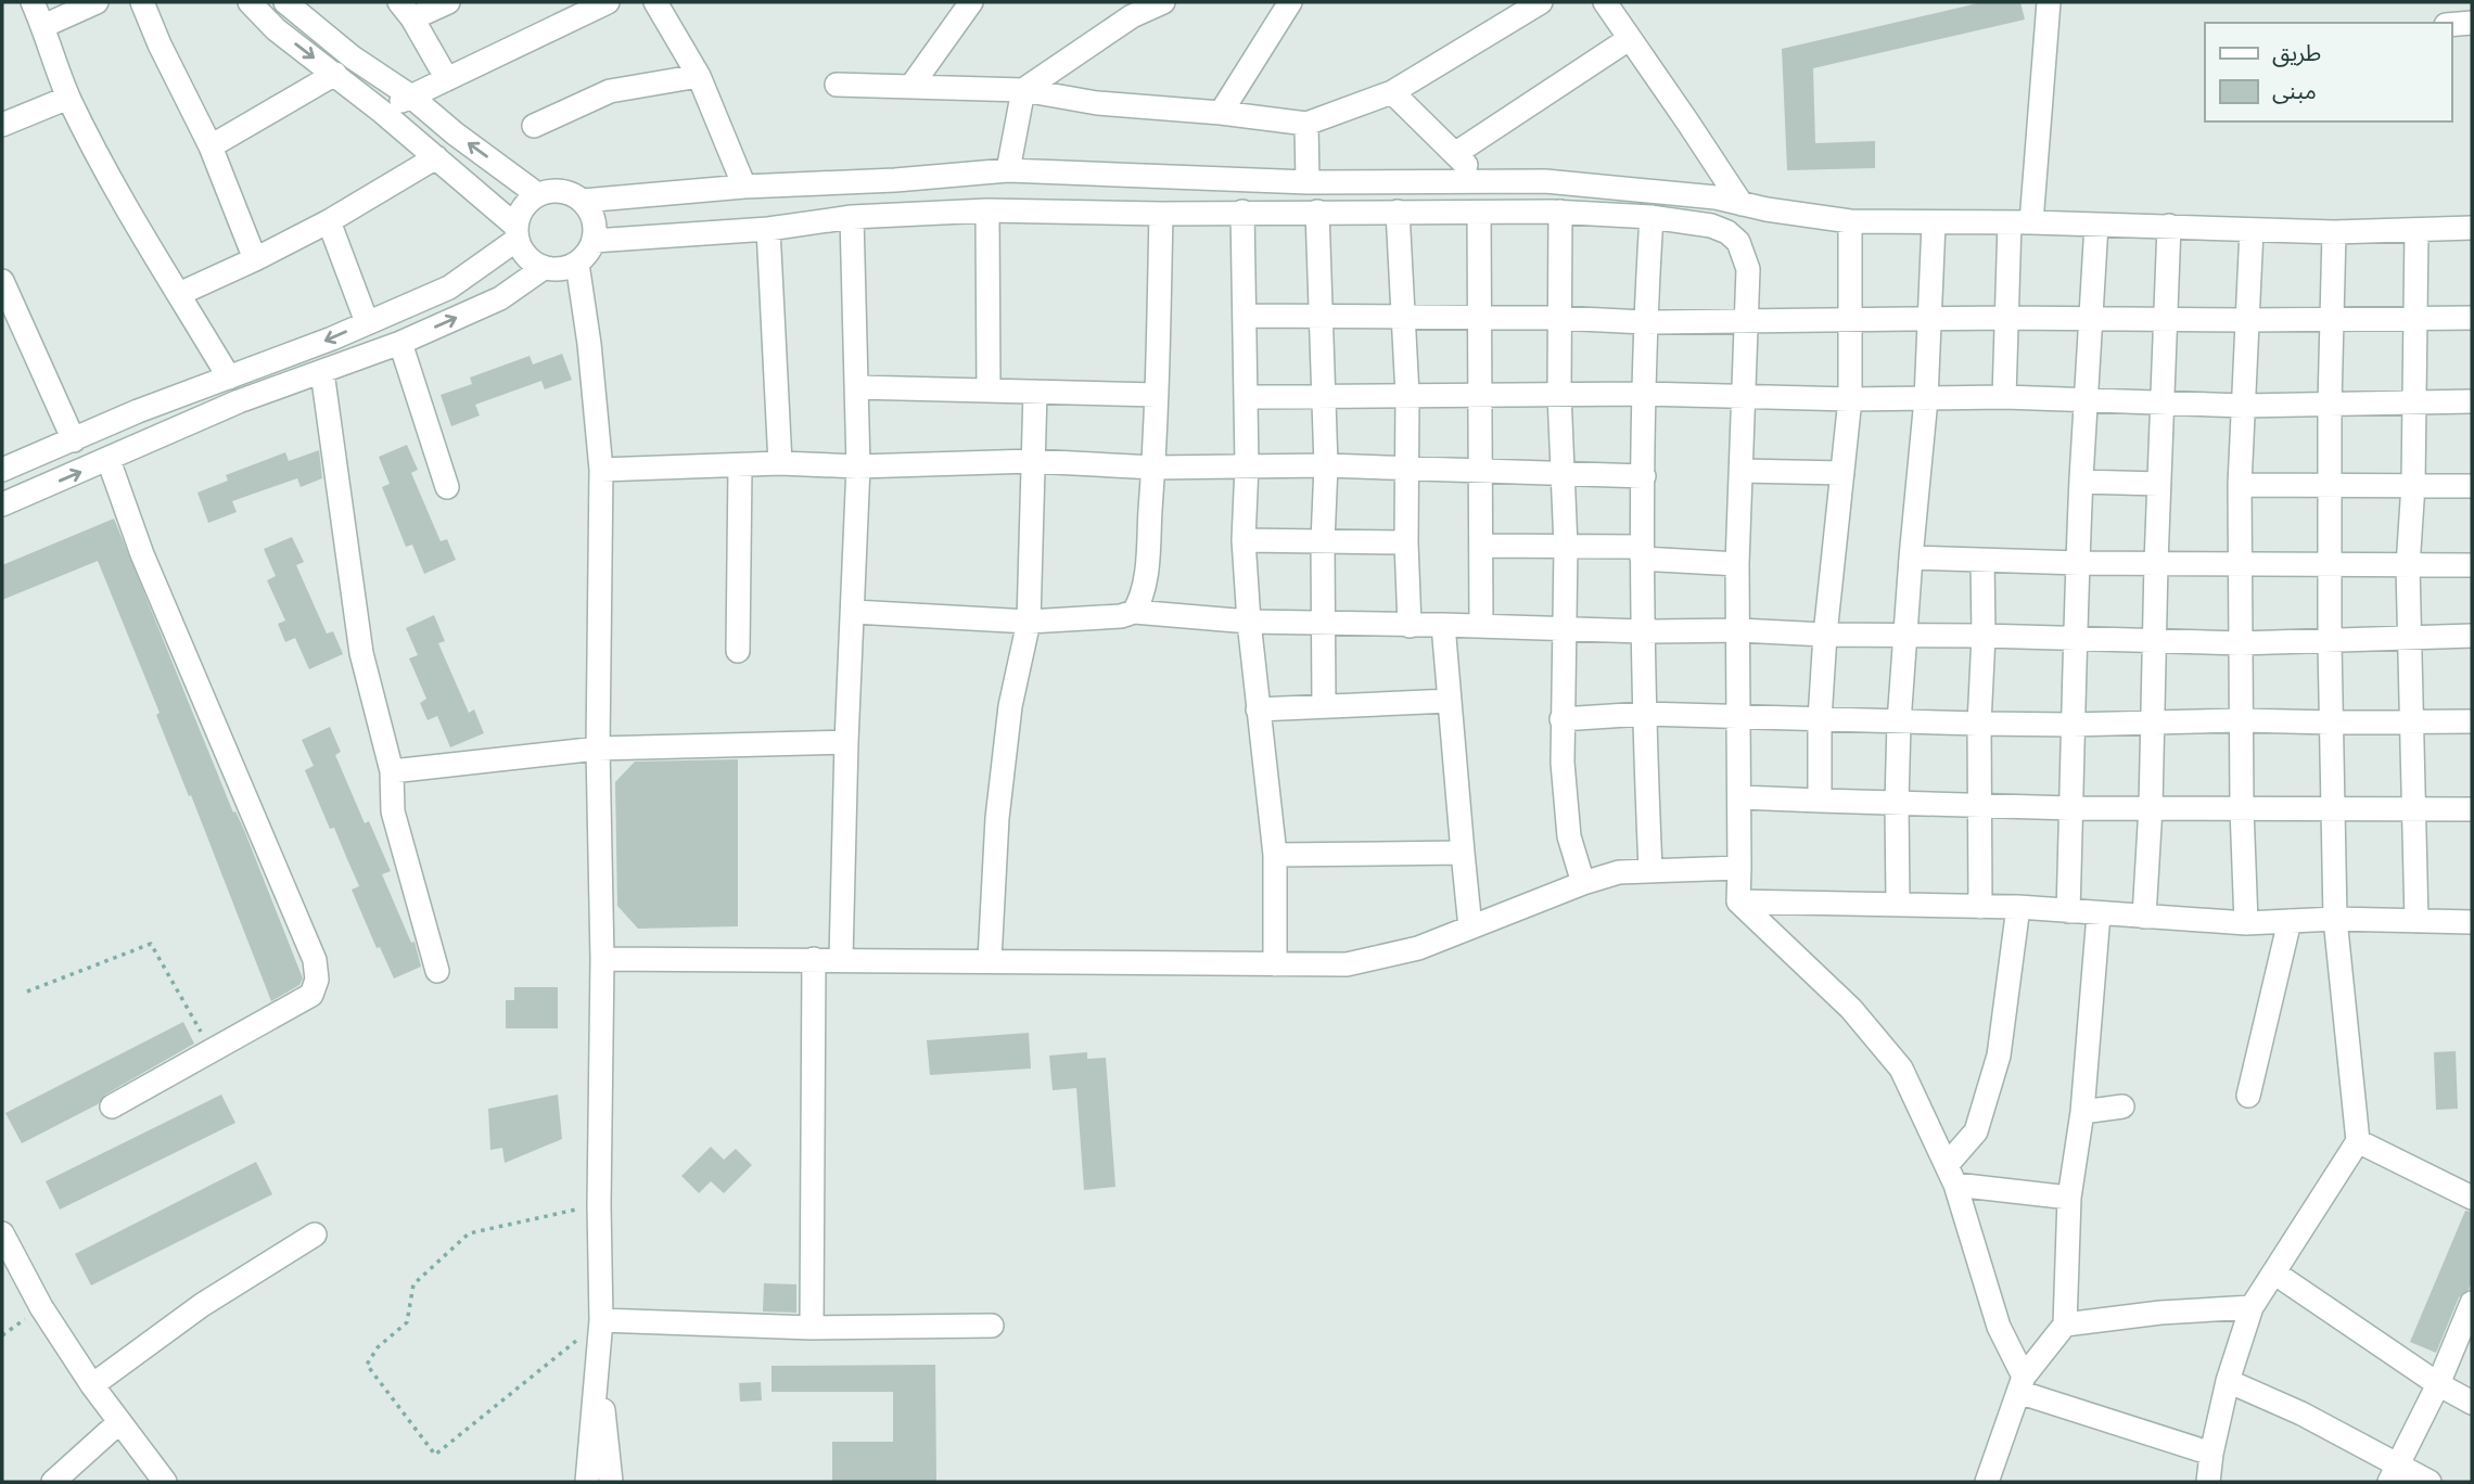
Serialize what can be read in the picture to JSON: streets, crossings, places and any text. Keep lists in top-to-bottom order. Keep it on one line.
{"legend":["طريق","مبنى"]}
